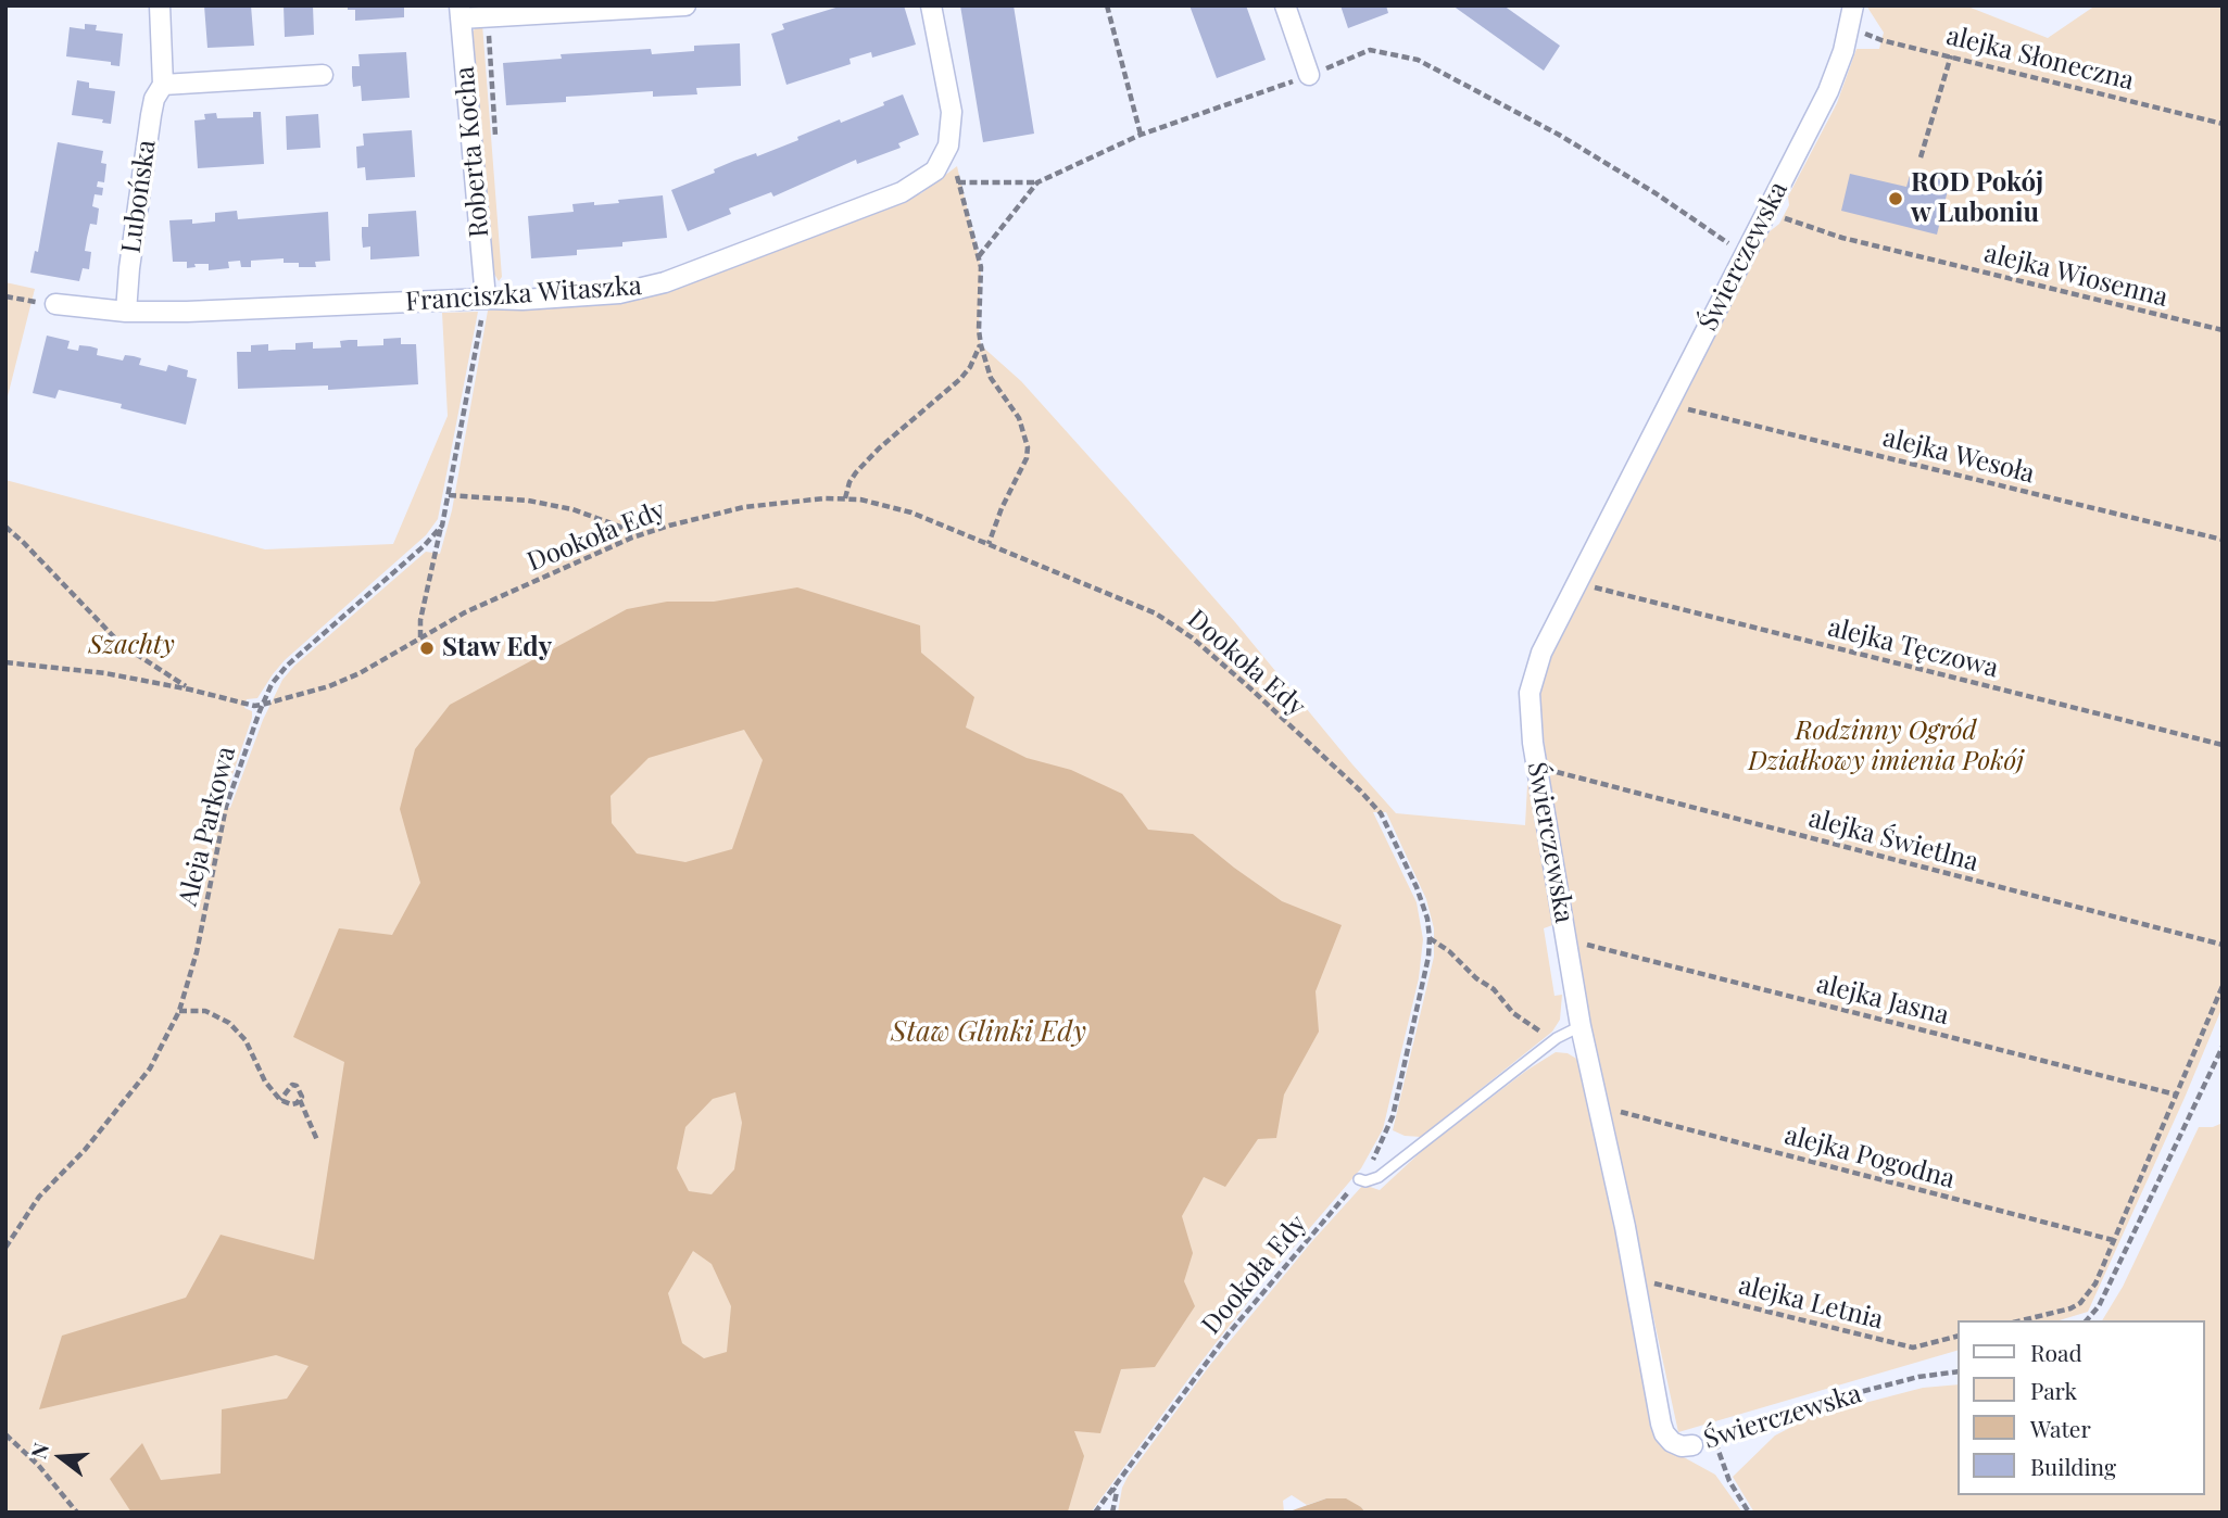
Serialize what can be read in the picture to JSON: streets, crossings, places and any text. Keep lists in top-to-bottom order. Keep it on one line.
{"streets":{"street":["Roberta Kocha","Lubońska","Świerczewska","Franciszka Witaszka"],"path":["alejka Słoneczna","alejka Wiosenna","alejka Wesoła","Dookoła Edy","alejka Tęczowa","Aleja Parkowa","alejka Świetlna","alejka Jasna","alejka Pogodna","alejka Letnia"]},"crossings":[["alejka Słoneczna","Świerczewska"],["Roberta Kocha","Franciszka Witaszka"],["Lubońska","Franciszka Witaszka"],["Dookoła Edy","Aleja Parkowa"]],"water":["Staw Glinki Edy"],"parks":["Szachty","Rodzinny Ogród Działkowy imienia Pokój"],"places":["ROD Pokój w Luboniu","Staw Edy"],"legend":["Road","Park","Water","Building"],"north":"left"}
